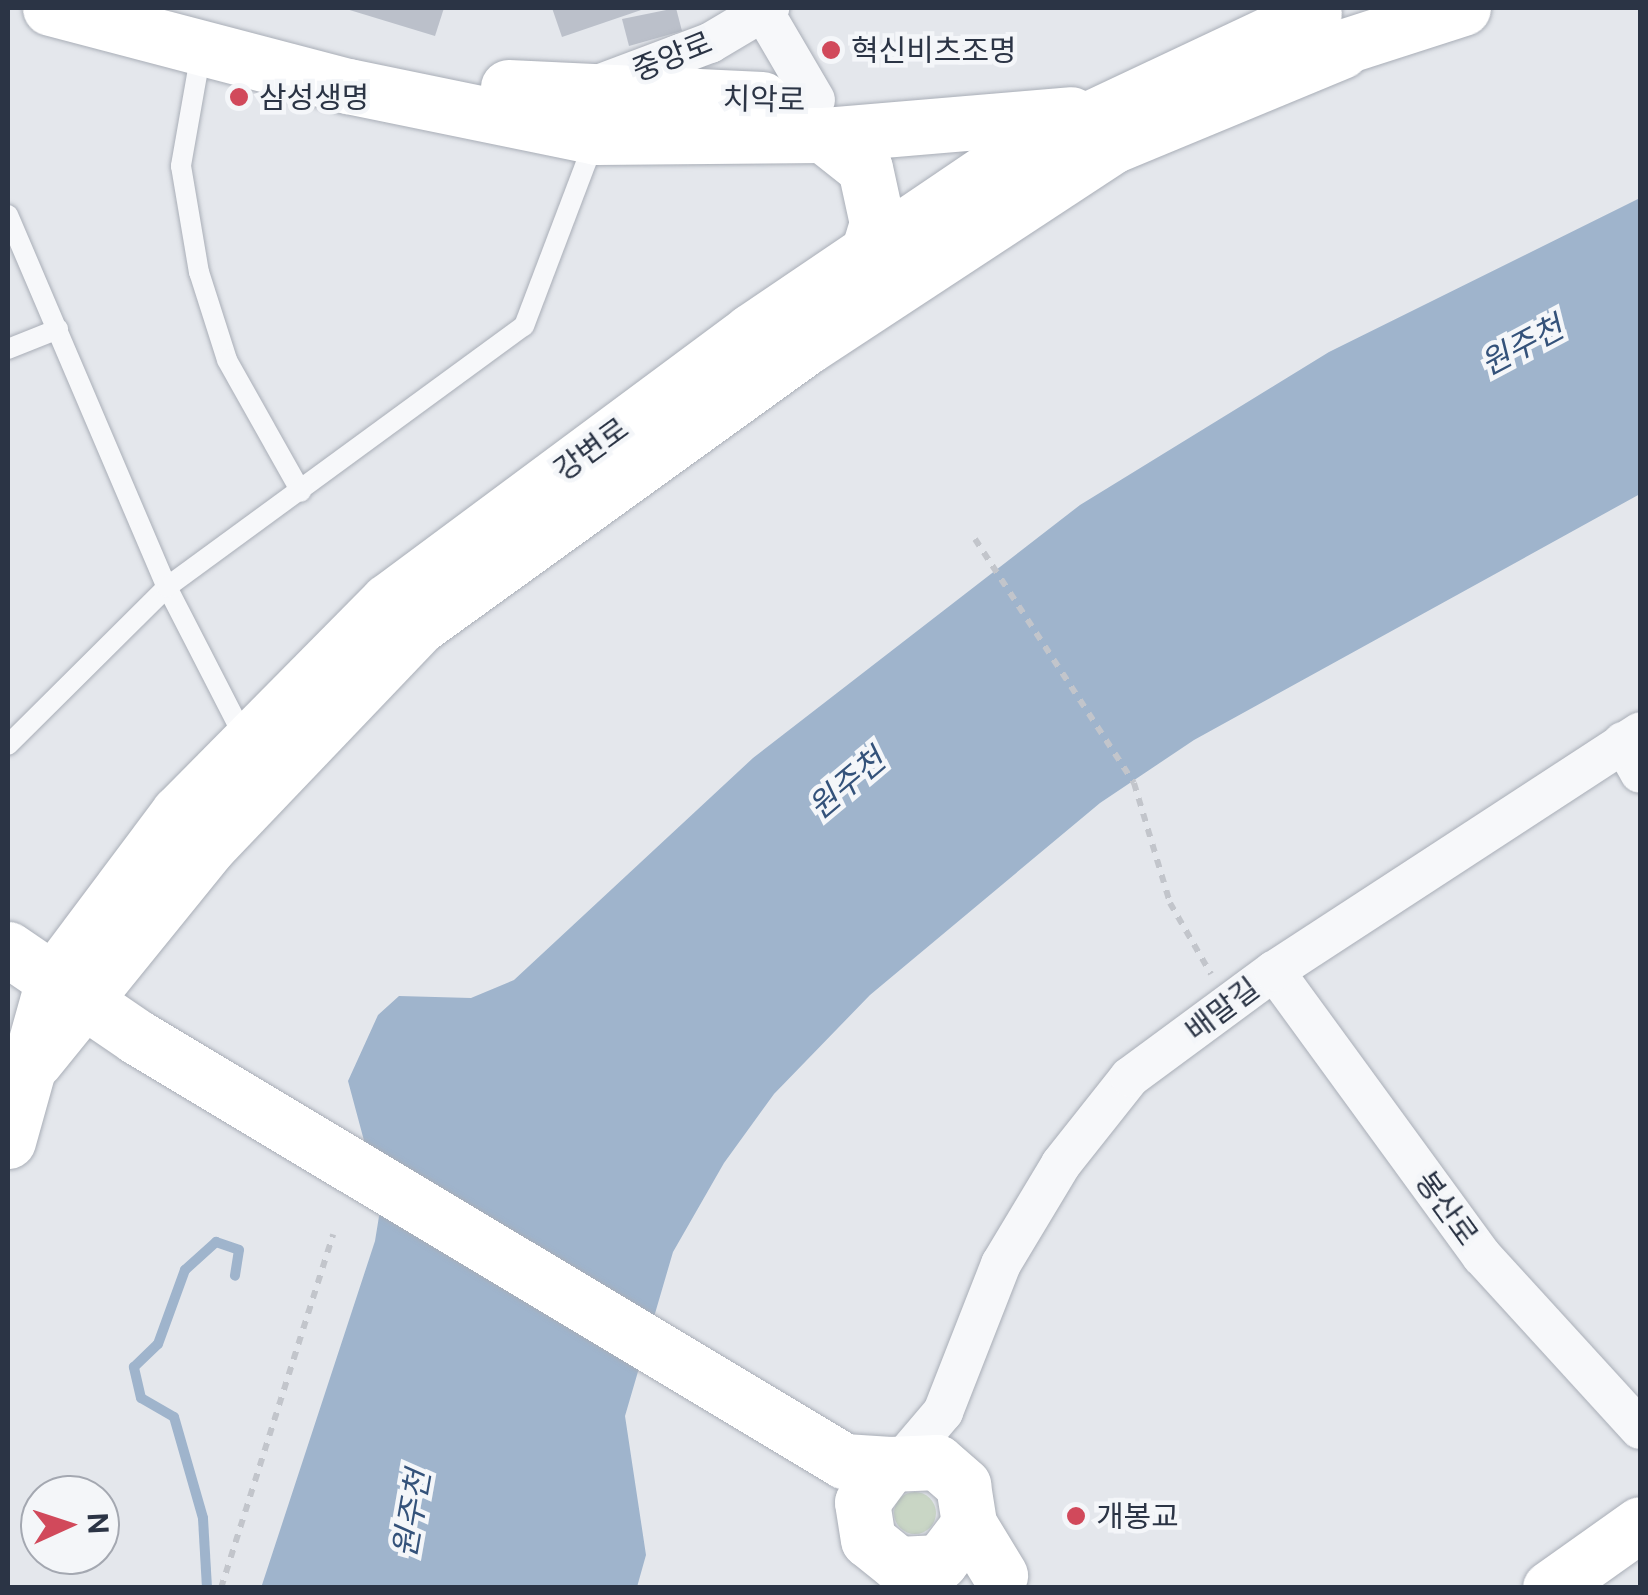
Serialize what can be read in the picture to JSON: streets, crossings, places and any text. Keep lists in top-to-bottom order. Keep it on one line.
{"streets":{"street":["중앙로","치악로","강변로","배말길","봉산로"]},"crossings":[["중앙로","치악로"],["치악로","강변로"],["배말길","봉산로"]],"water":["원주천"],"places":["혁신비츠조명","삼성생명","개봉교"],"north":"right"}
